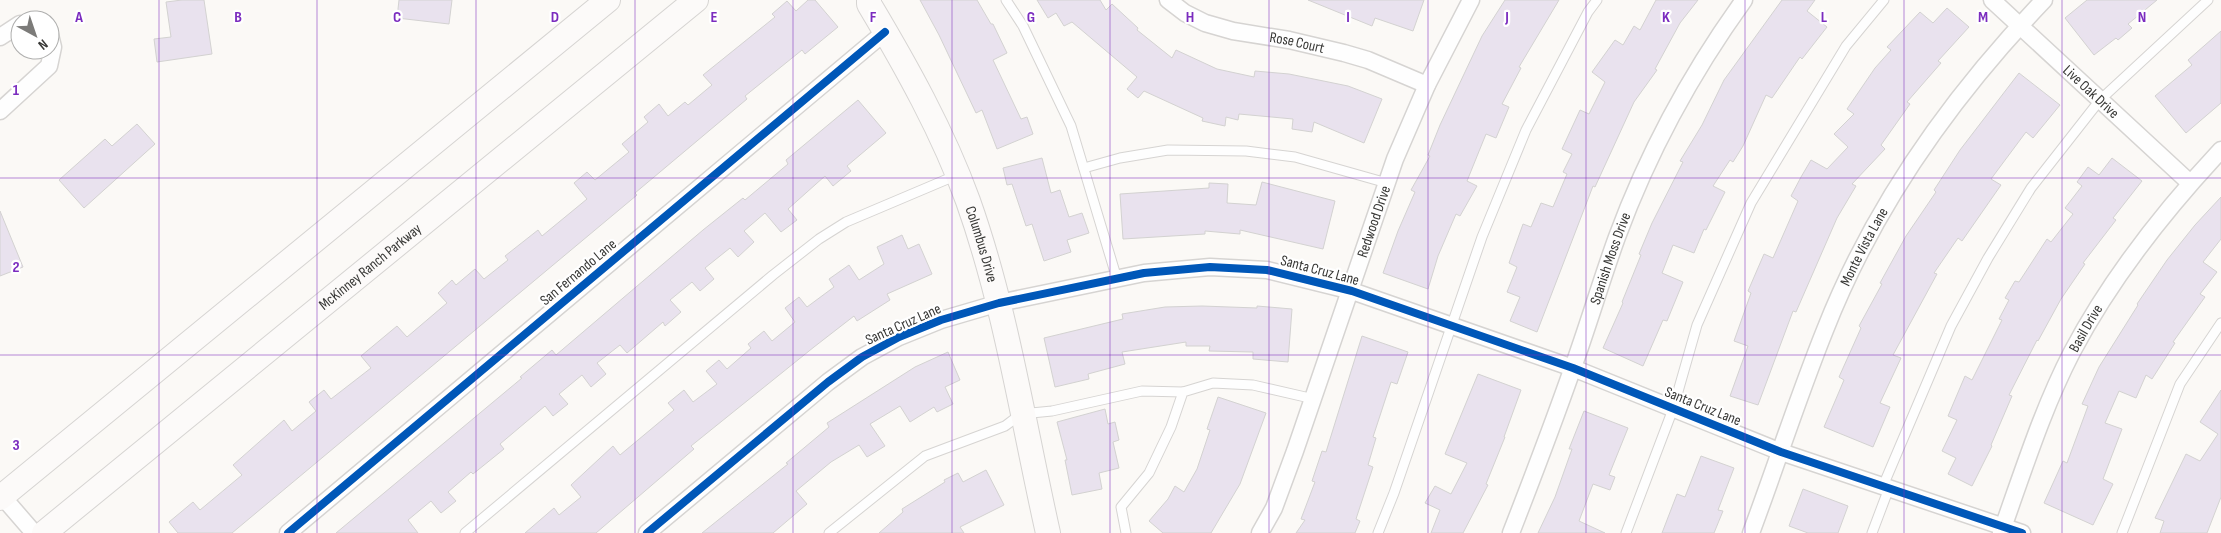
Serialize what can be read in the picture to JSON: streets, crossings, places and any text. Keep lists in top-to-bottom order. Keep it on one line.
{"streets":{"main road":["Columbus Drive","McKinney Ranch Parkway"],"street":["Rose Court","Live Oak Drive","Redwood Drive","Monte Vista Lane","Spanish Moss Drive","Santa Cruz Lane","San Fernando Lane","Basil Drive"]},"crossings":[["Rose Court","Redwood Drive"],["Live Oak Drive","Monte Vista Lane"],["Live Oak Drive","Basil Drive"],["Redwood Drive","Santa Cruz Lane"],["Columbus Drive","Santa Cruz Lane"],["Columbus Drive","San Fernando Lane"],["Monte Vista Lane","Santa Cruz Lane"],["Spanish Moss Drive","Santa Cruz Lane"],["Santa Cruz Lane","Basil Drive"]],"north":"bottom right","grid":{"columns":["A","B","C","D","E","F","G","H","I","J","K","L","M","N"],"rows":["1","2","3"]}}
